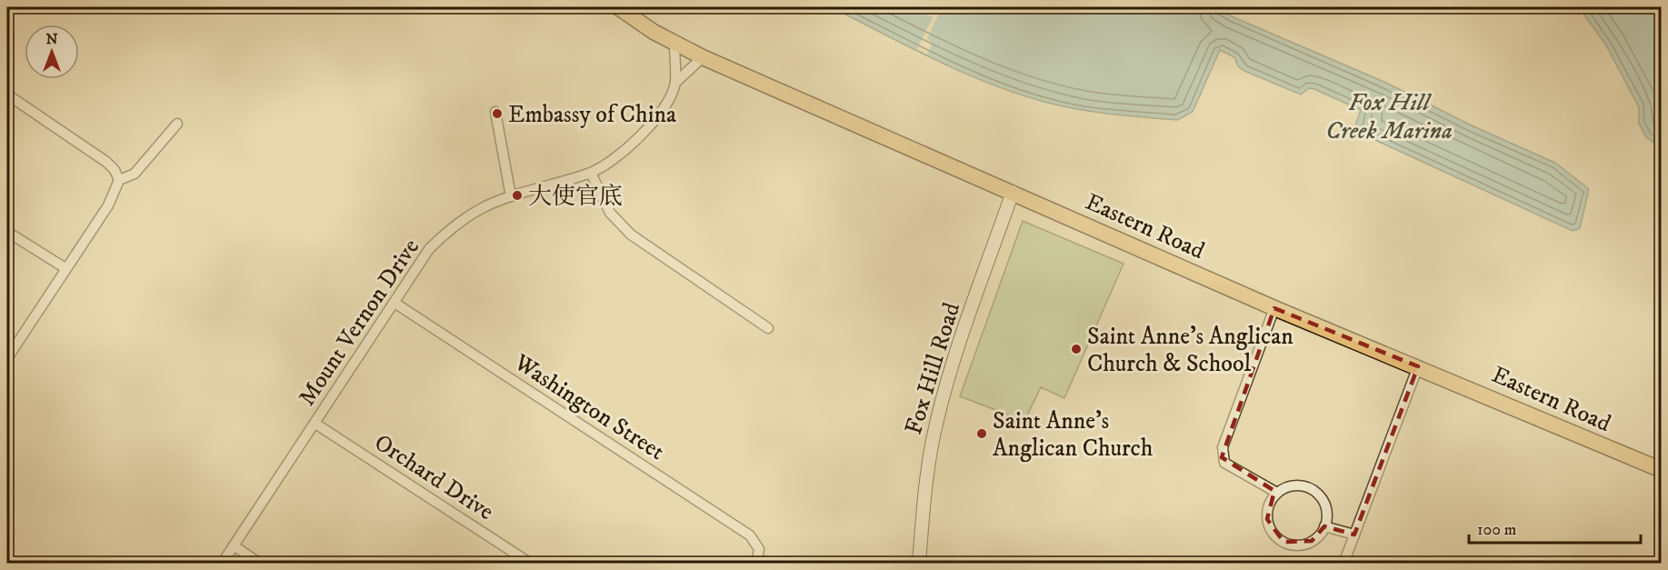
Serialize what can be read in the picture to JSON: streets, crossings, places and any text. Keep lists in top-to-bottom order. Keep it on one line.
{"streets":{"highway":["Eastern Road"],"main road":["Fox Hill Road"],"street":["Mount Vernon Drive","Washington Street","Orchard Drive"]},"crossings":[["Eastern Road","Mount Vernon Drive"],["Eastern Road","Fox Hill Road"],["Mount Vernon Drive","Washington Street"],["Mount Vernon Drive","Orchard Drive"]],"water":["Fox Hill Creek Marina"],"places":["Embassy of China","大使官底","Saint Anne's Anglican Church & School","Saint Anne's Anglican Church"],"scale_bar":"100 m","north":"top"}
